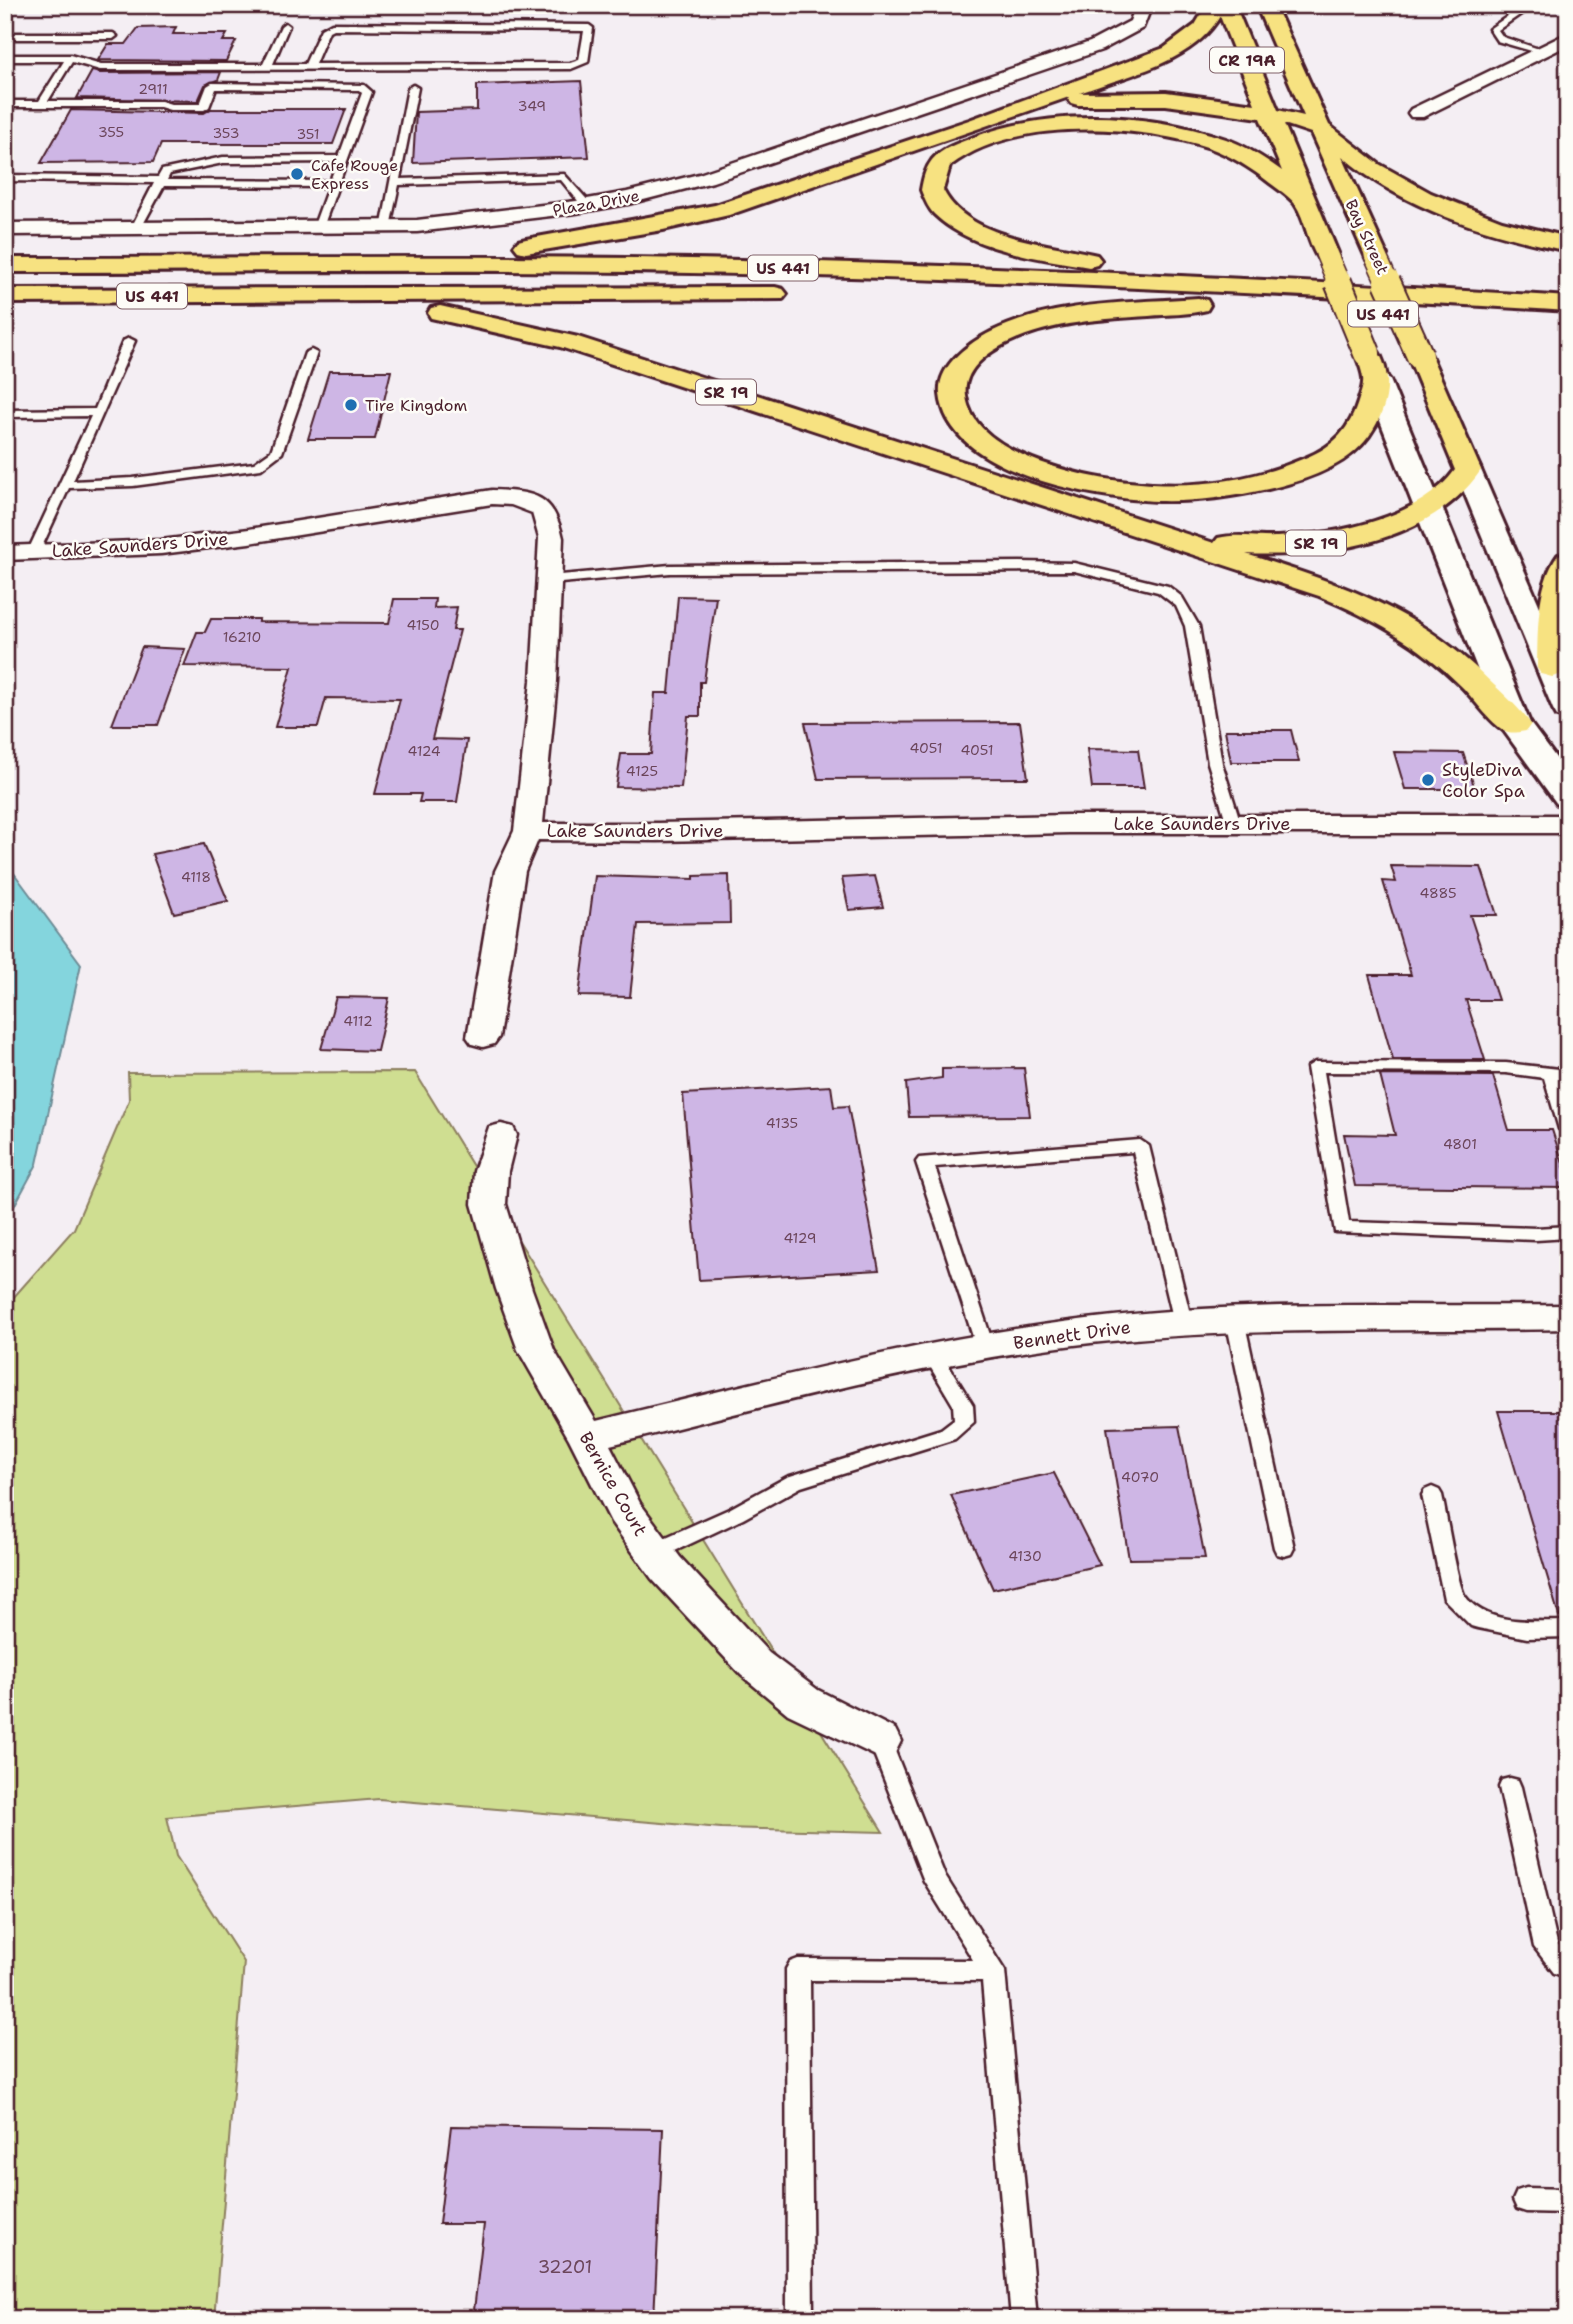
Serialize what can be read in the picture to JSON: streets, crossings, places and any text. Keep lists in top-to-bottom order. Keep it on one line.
{"streets":{"main road":["CR 19A","Bay Street","US 441","SR 19"],"street":["Plaza Drive","Lake Saunders Drive","Bennett Drive","Bernice Court"]},"crossings":[["CR 19A","SR 19"],["Bay Street","SR 19"],["US 441","SR 19"],["Bennett Drive","Bernice Court"]],"places":["Cafe Rouge Express","Tire Kingdom","StyleDiva Color Spa"],"house_numbers":["2911","349","355","353","351","4150","16210","4051","4051","4124","4125","4118","4885","4112","4135","4801","4129","4070","4130","32201"]}
